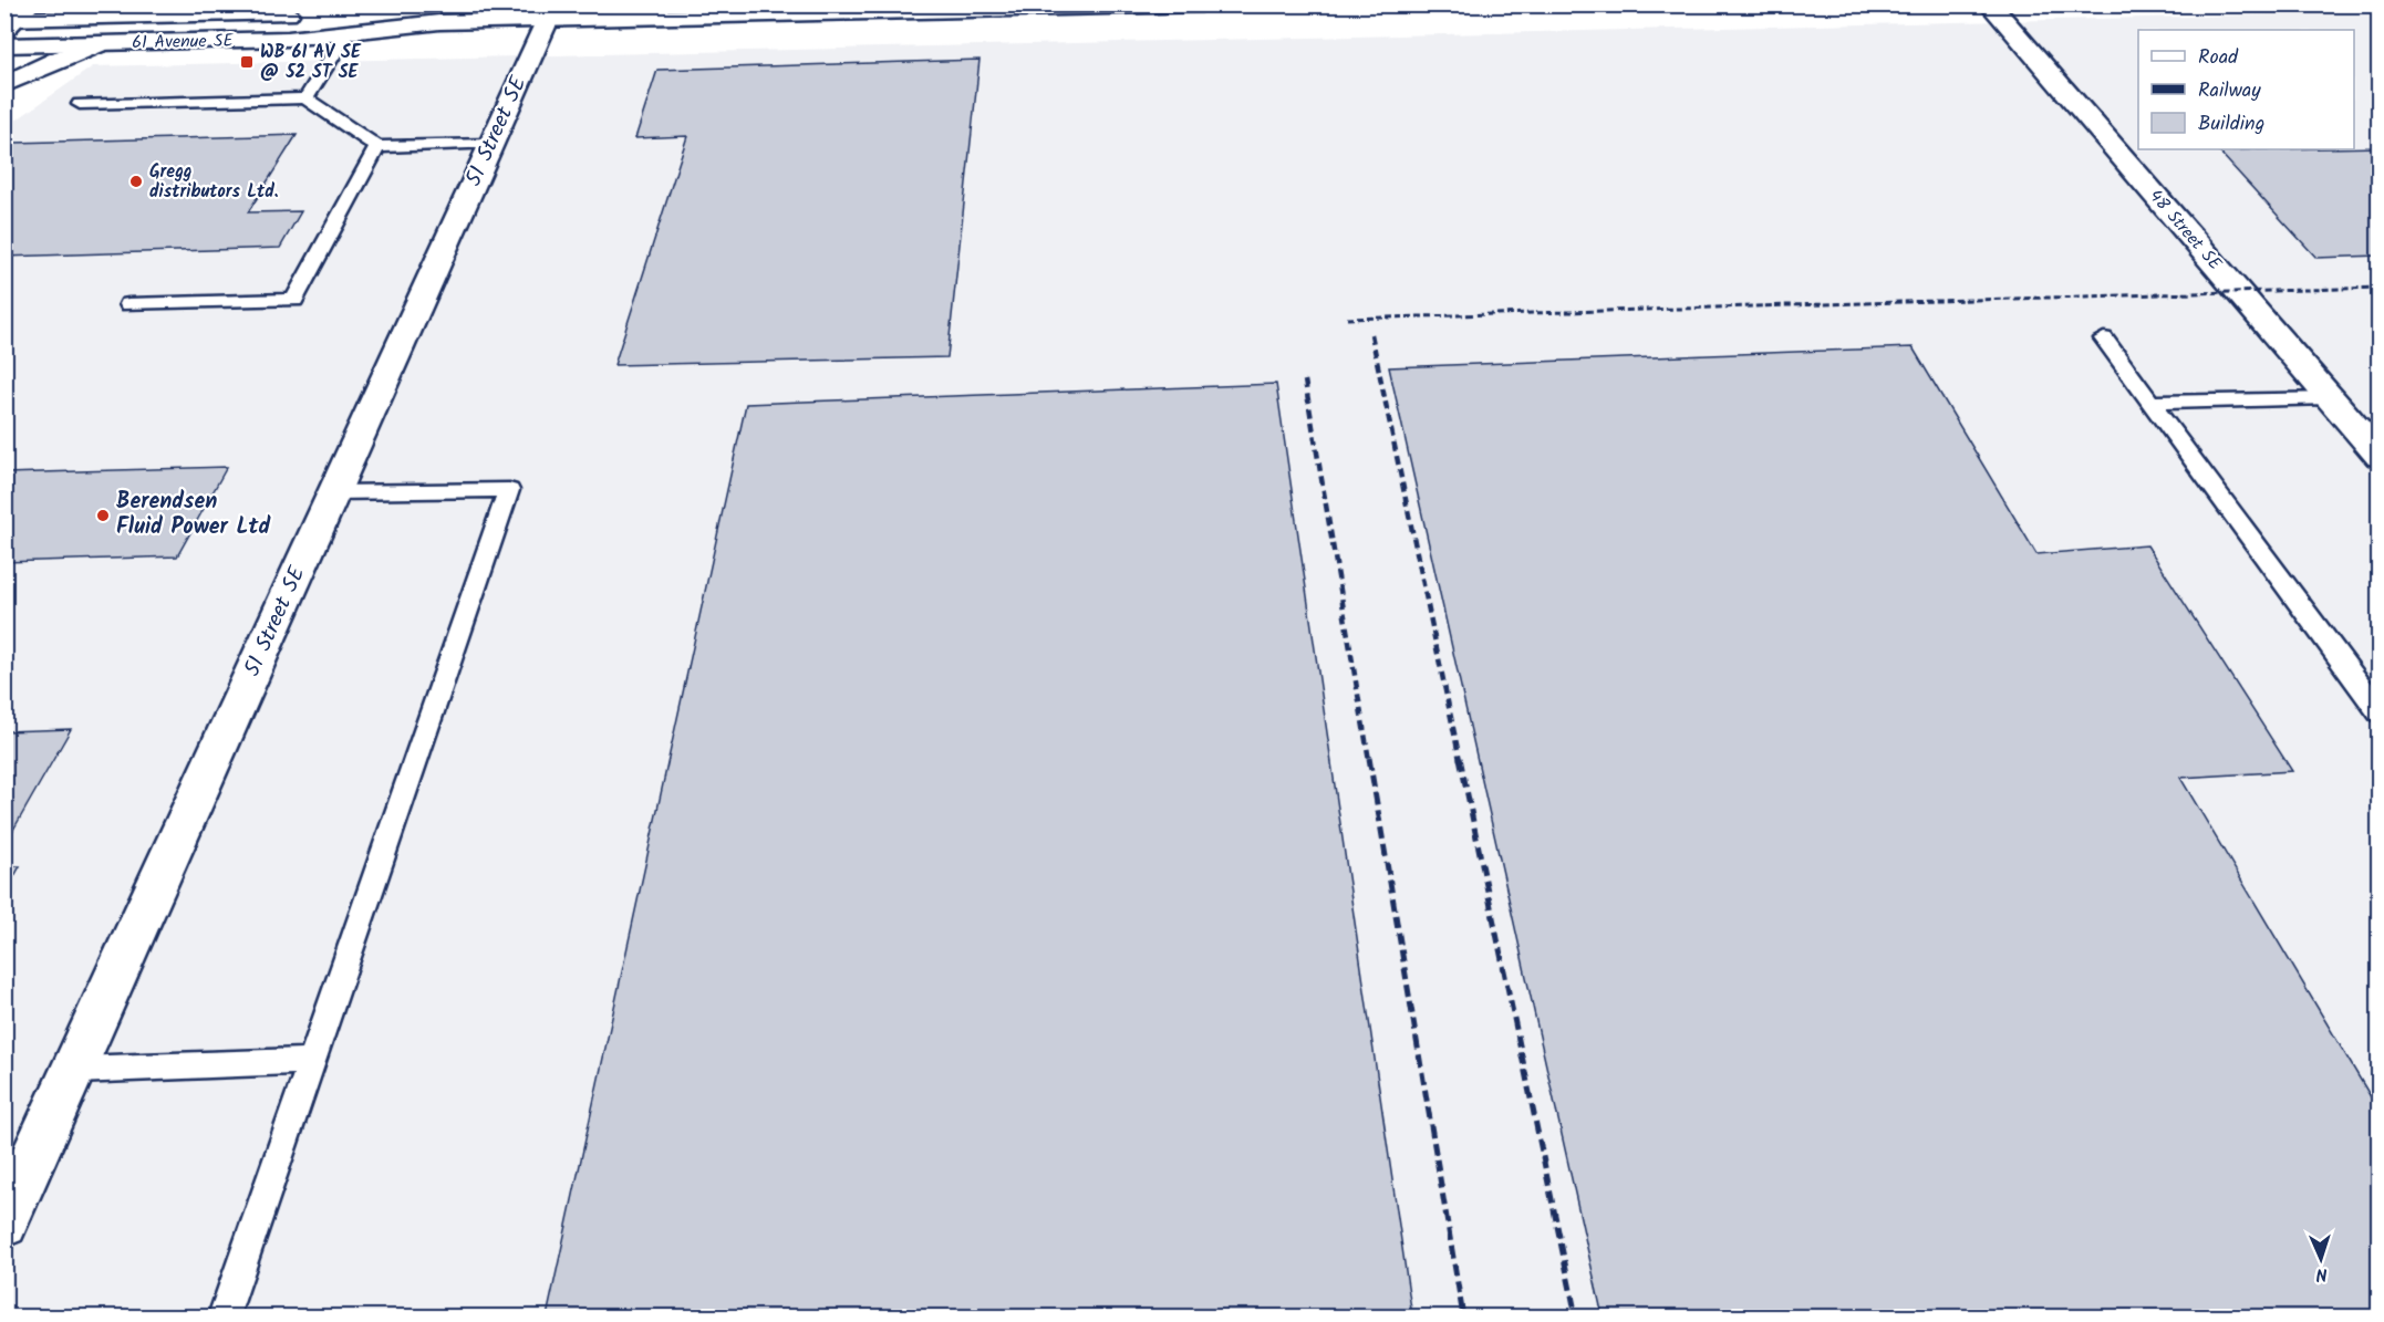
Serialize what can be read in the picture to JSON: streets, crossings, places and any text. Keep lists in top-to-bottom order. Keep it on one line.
{"streets":{"street":["61 Avenue SE","51 Street SE","48 Street SE"]},"crossings":[["61 Avenue SE","51 Street SE"]],"places":{"transit":["WB 61 AV SE @ 52 ST SE"],"other":["Gregg distributors Ltd.","Berendsen Fluid Power Ltd"]},"legend":["Road","Railway","Building"],"north":"bottom"}
